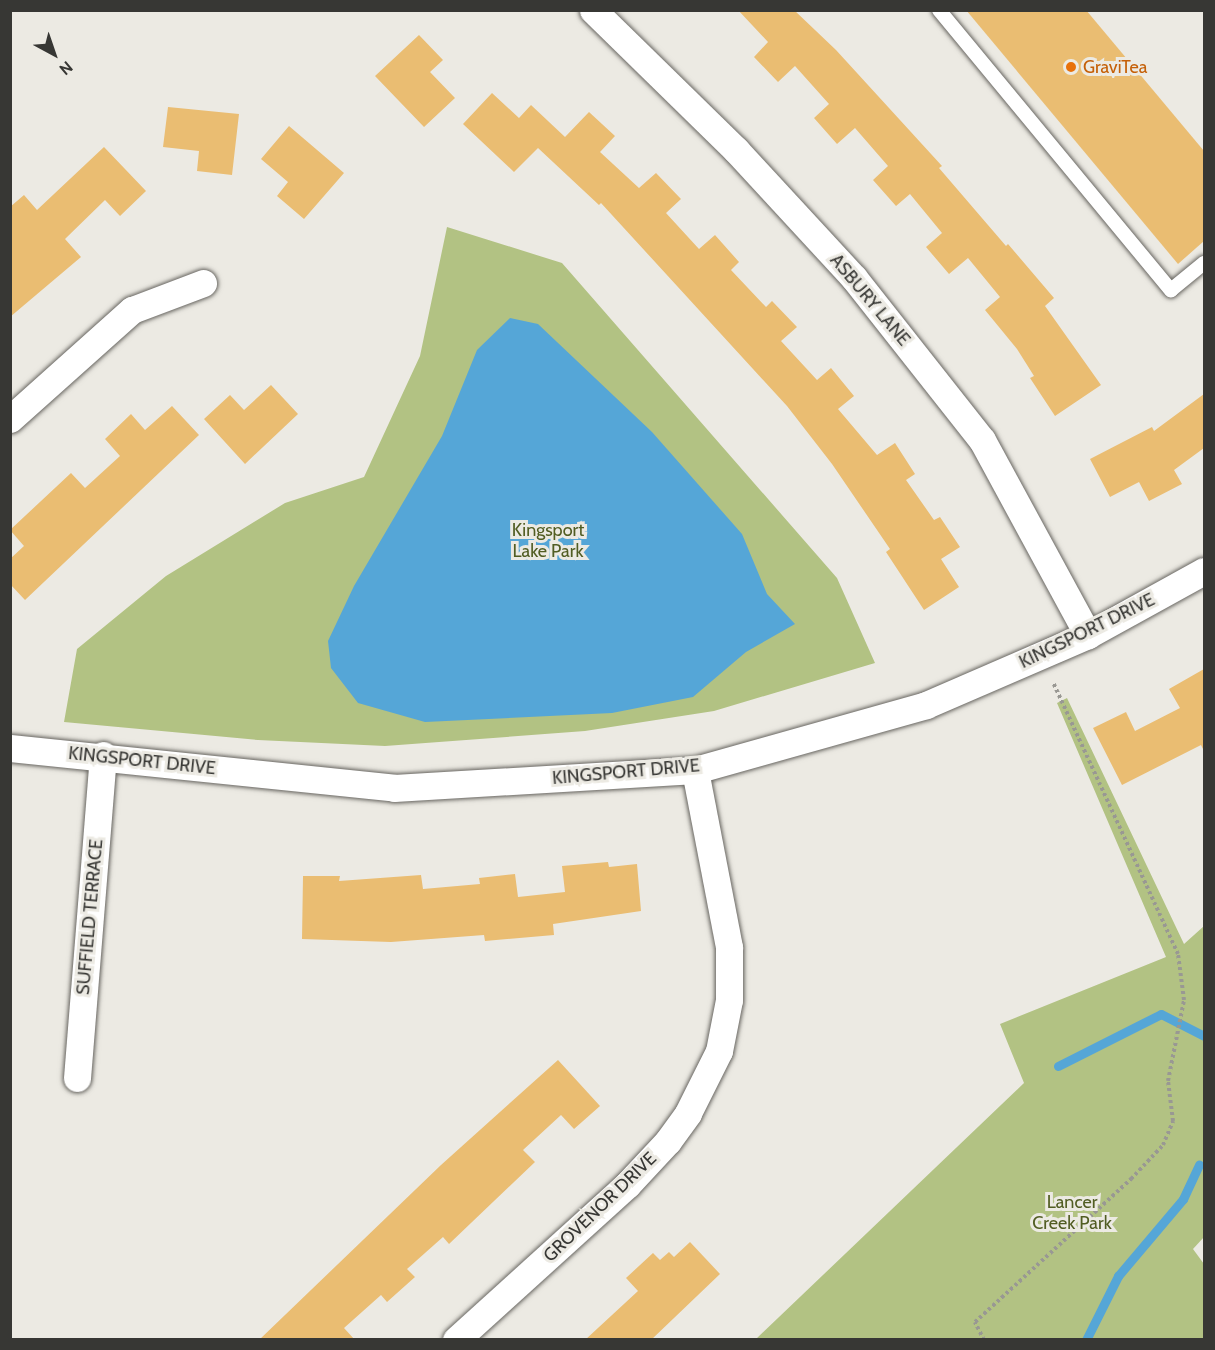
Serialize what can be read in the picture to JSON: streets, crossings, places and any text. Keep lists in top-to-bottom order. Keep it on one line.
{"streets":{"street":["ASBURY LANE","KINGSPORT DRIVE","SUFFIELD TERRACE","GROVENOR DRIVE"]},"crossings":[["ASBURY LANE","KINGSPORT DRIVE"],["KINGSPORT DRIVE","SUFFIELD TERRACE"],["KINGSPORT DRIVE","GROVENOR DRIVE"]],"parks":["Kingsport Lake Park","Lancer Creek Park"],"places":["GraviTea"],"north":"bottom right"}
